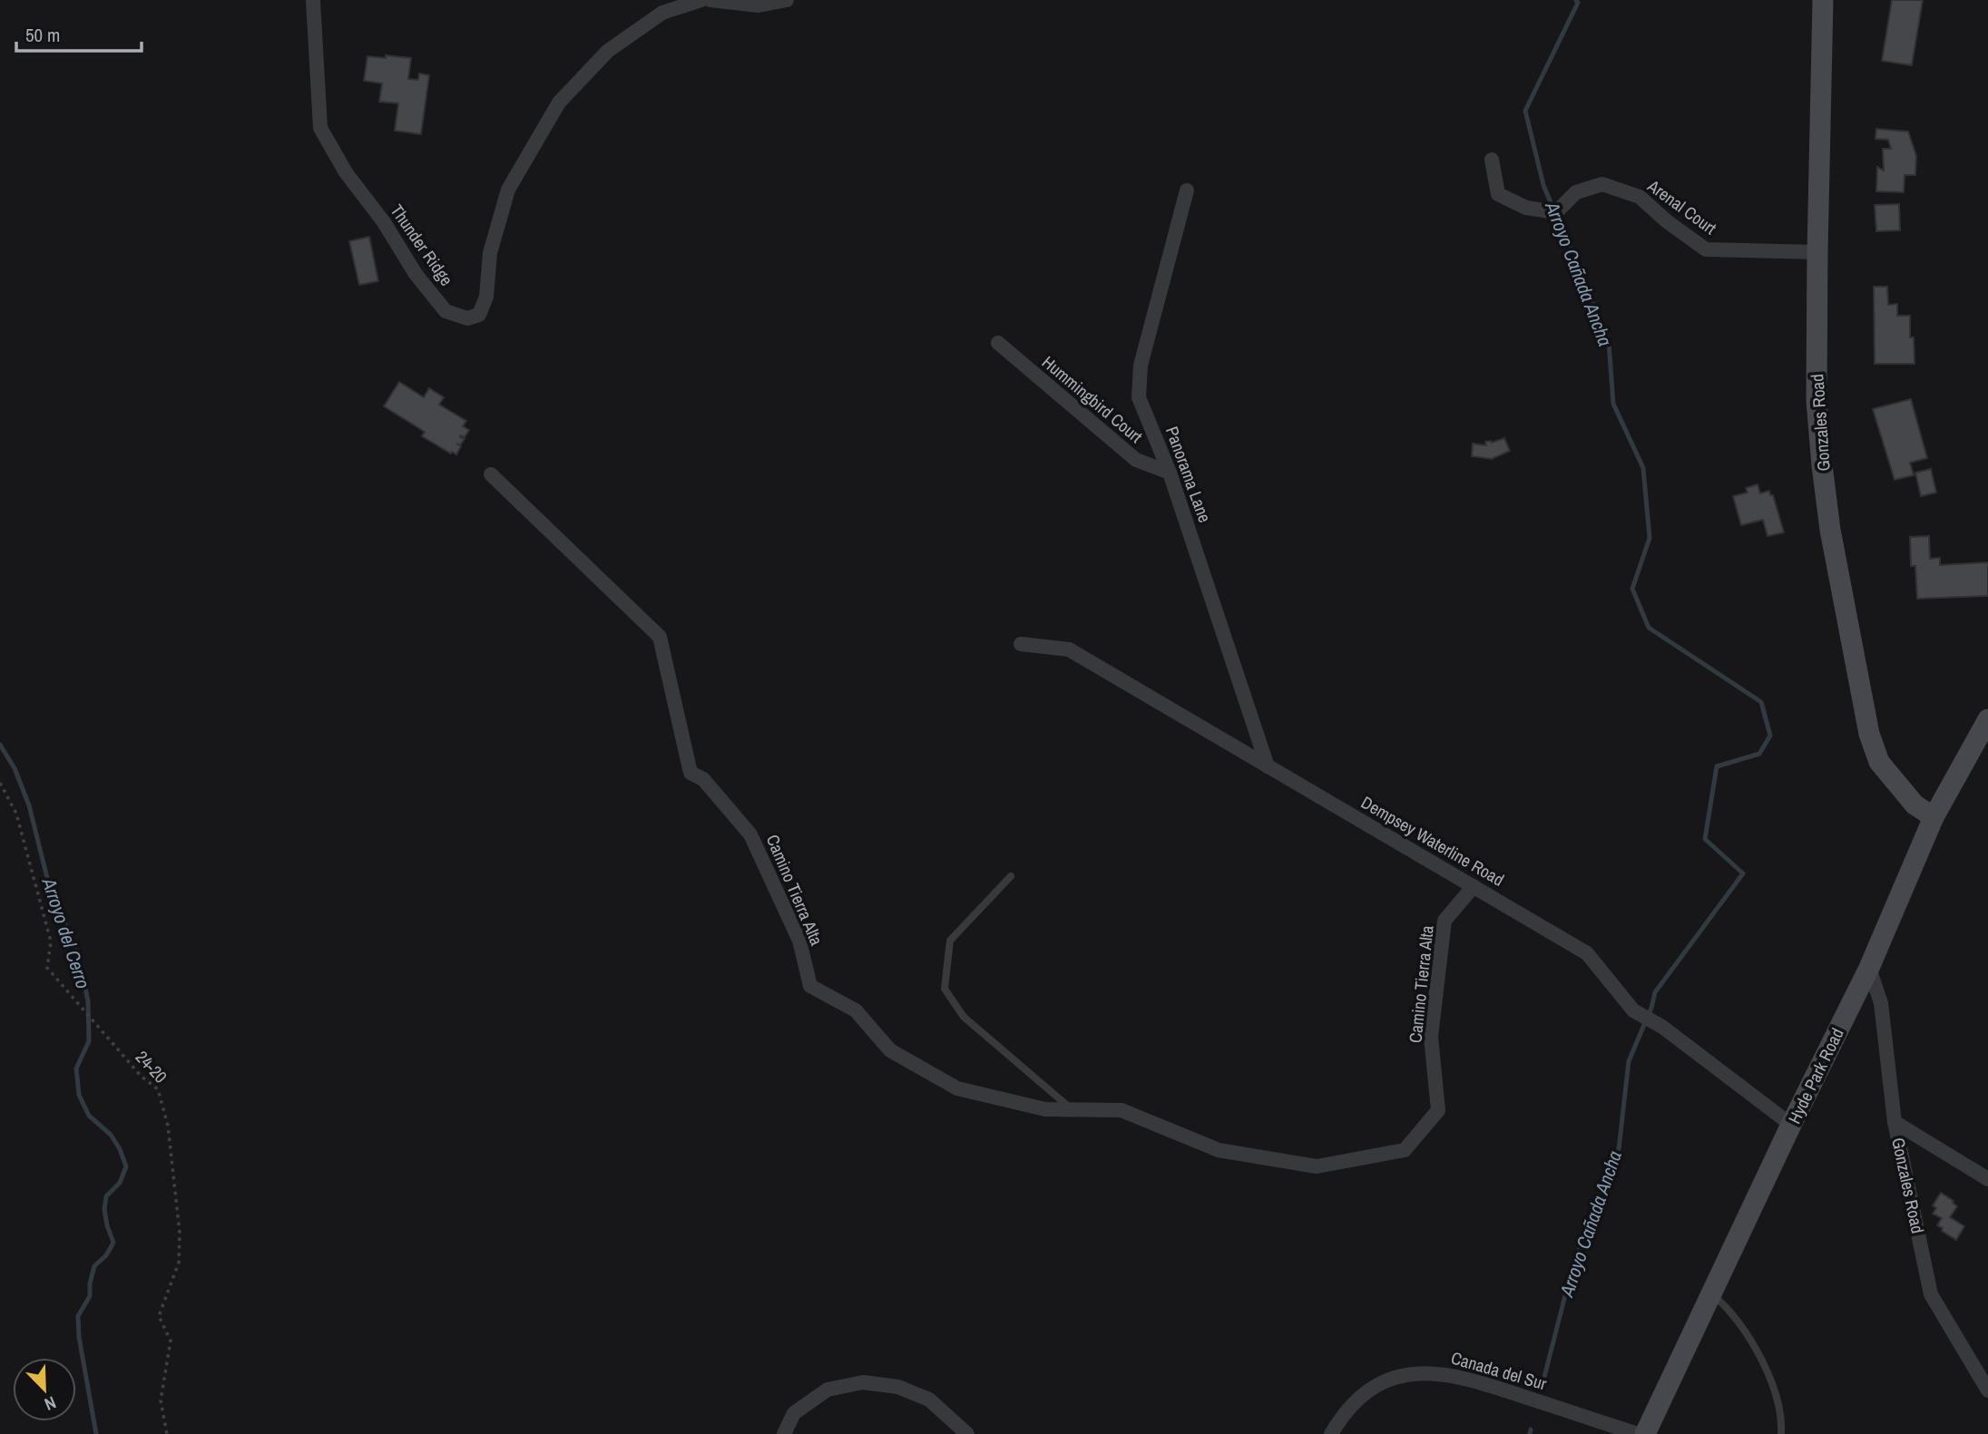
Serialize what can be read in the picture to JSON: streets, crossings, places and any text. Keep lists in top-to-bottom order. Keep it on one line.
{"streets":{"street":["Arenal Court","Thunder Ridge","Hummingbird Court","Gonzales Road","Panorama Lane","Dempsey Waterline Road","Camino Tierra Alta","Hyde Park Road","Canada del Sur"],"path":["24-20"]},"crossings":[["Arenal Court","Gonzales Road"],["Hummingbird Court","Panorama Lane"],["Gonzales Road","Hyde Park Road"],["Panorama Lane","Dempsey Waterline Road"],["Dempsey Waterline Road","Camino Tierra Alta"],["Dempsey Waterline Road","Hyde Park Road"]],"water":["Arroyo Cañada Ancha","Arroyo del Cerro"],"scale_bar":"50 m","north":"bottom right"}
